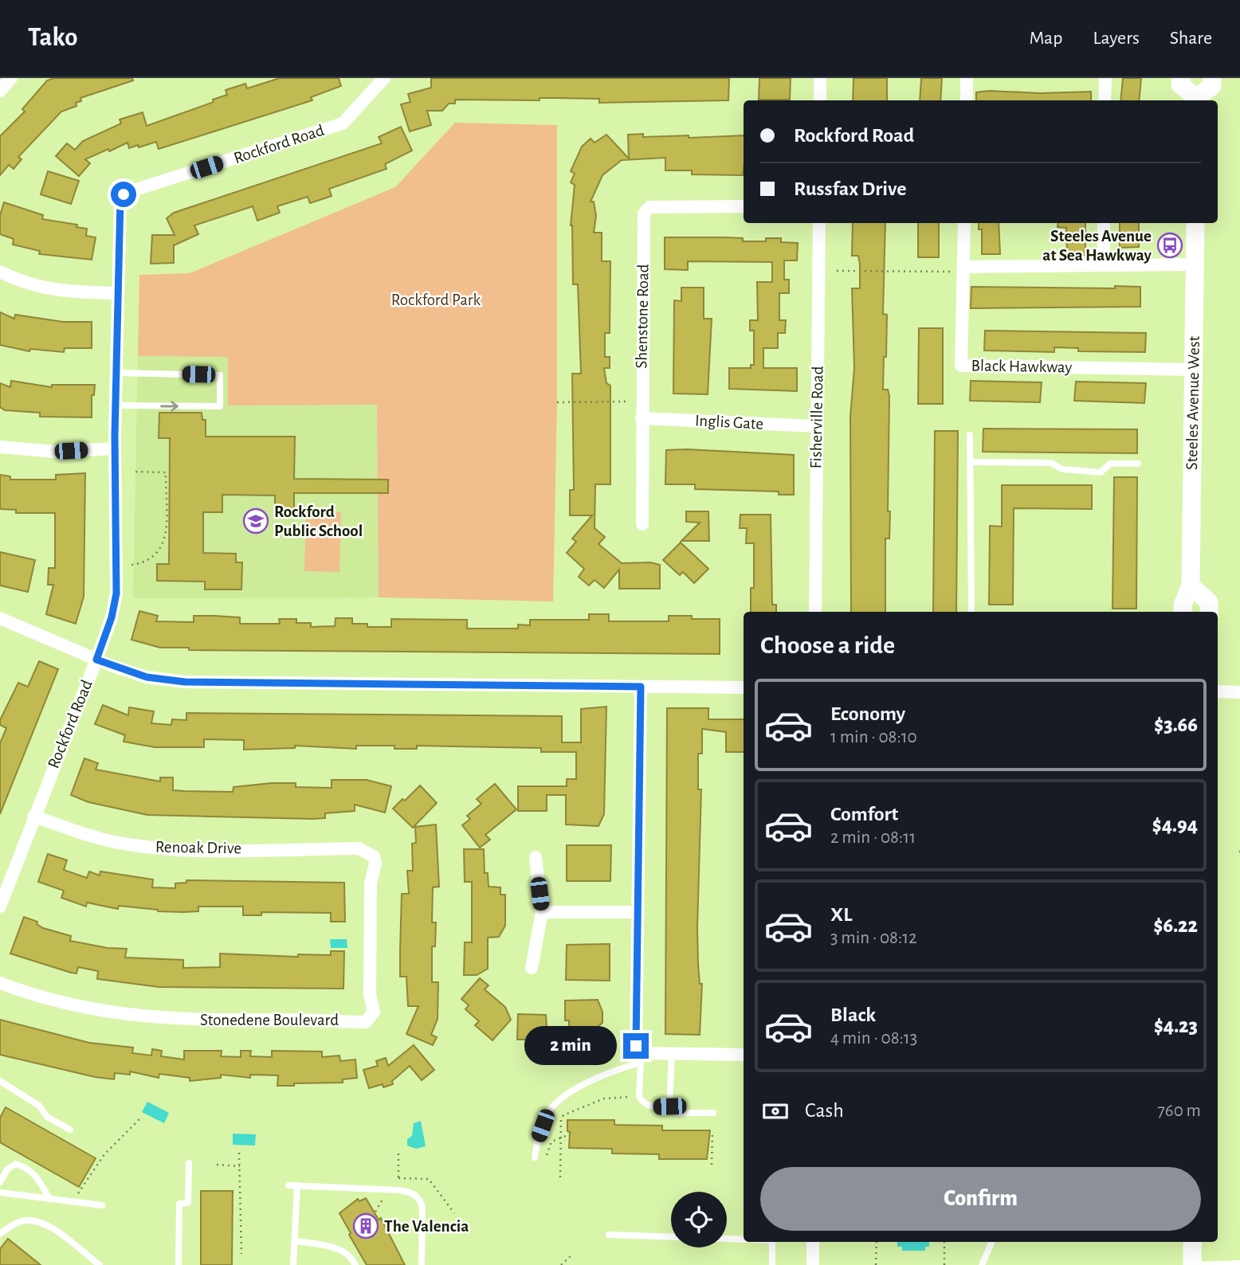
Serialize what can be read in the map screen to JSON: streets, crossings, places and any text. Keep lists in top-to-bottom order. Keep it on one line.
{"streets":{"main road":["Steeles Avenue West"],"street":["Rockford Road","Shenstone Road","Black Hawkway","Fisherville Road","Inglis Gate","Renoak Drive","Stonedene Boulevard"]},"crossings":[["Rockford Road","Renoak Drive"],["Shenstone Road","Inglis Gate"],["Black Hawkway","Steeles Avenue West"],["Fisherville Road","Inglis Gate"],["Renoak Drive","Stonedene Boulevard"]],"parks":["Rockford Park"],"places":{"bus stop":["Steeles Avenue at Sea Hawkway"],"school or university":["Rockford Public School"],"building":["The Valencia"]},"page":{"header":"Tako","nav":["Map","Layers","Share"],"banner":["Rockford Road","Russfax Drive"],"heading":"Choose a ride","list":[{"name":"Economy","note":"1 min · 08:10","value":"$3.66"},{"name":"Comfort","note":"2 min · 08:11","value":"$4.94"},{"name":"XL","note":"3 min · 08:12","value":"$6.22"},{"name":"Black","note":"4 min · 08:13","value":"$4.23"}],"bubble":"2 min","pay":["Cash","760 m"],"buttons":"Confirm"}}
